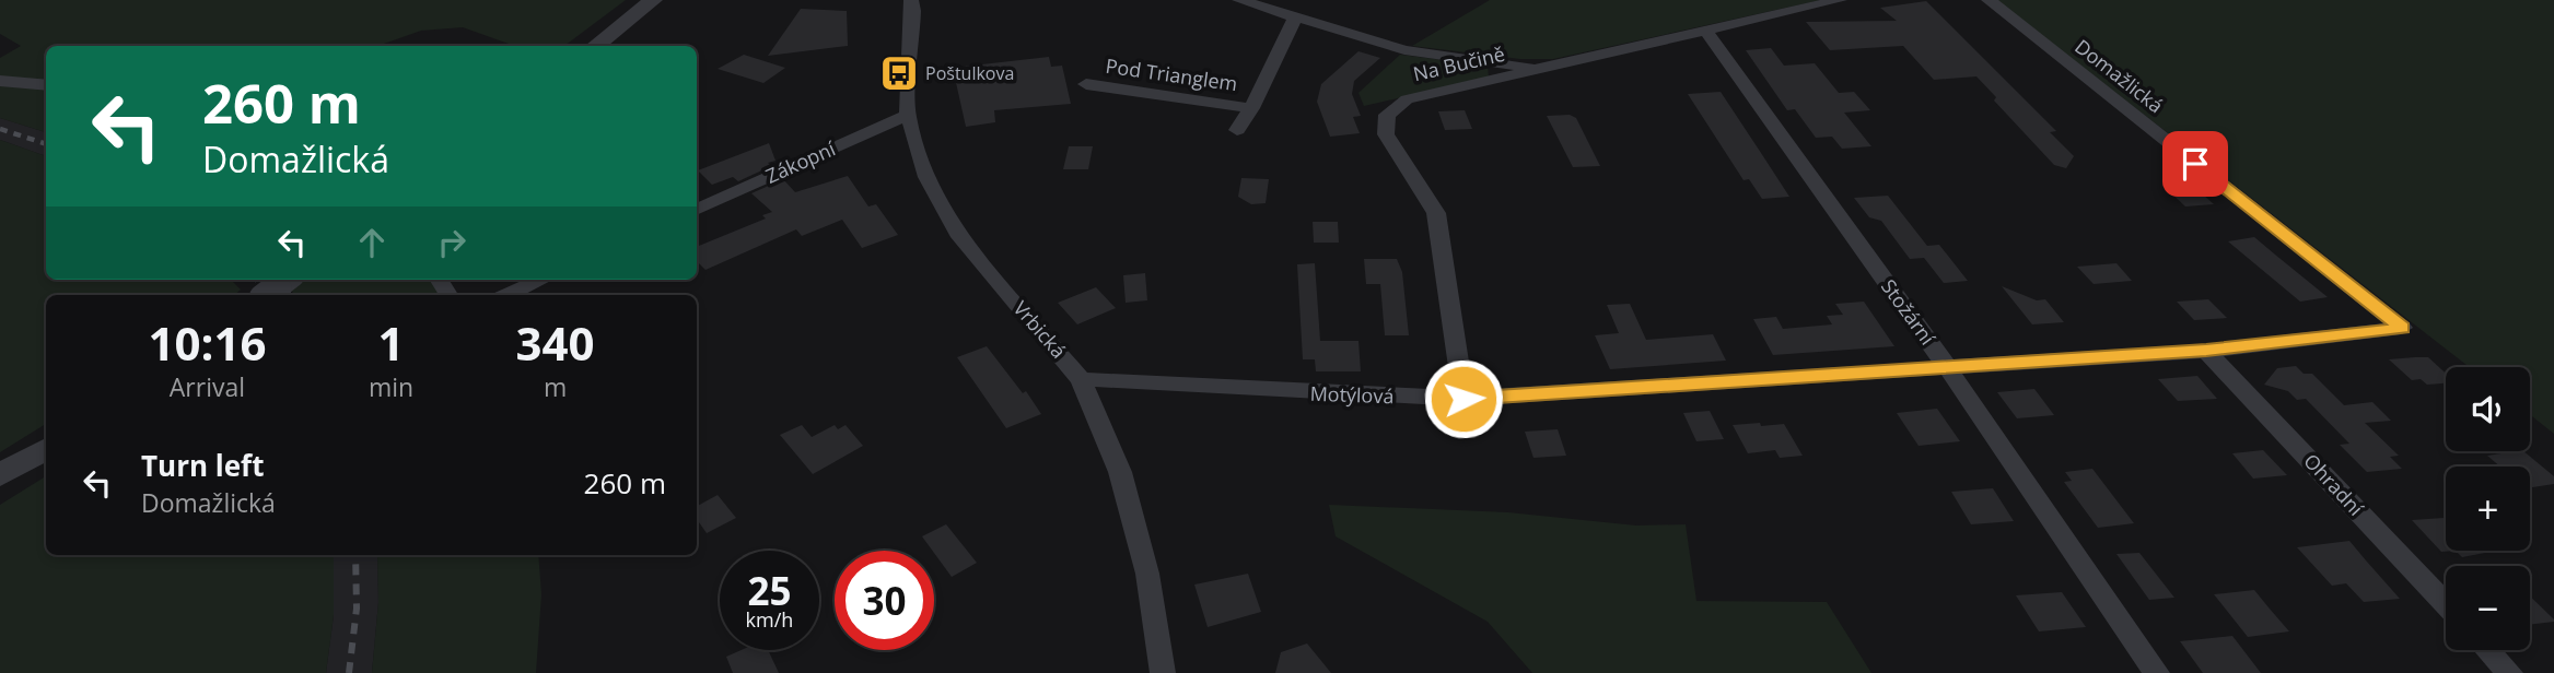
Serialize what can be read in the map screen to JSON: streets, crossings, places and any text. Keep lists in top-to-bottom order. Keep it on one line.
{"streets":{"street":["Na Bučině","Pod Trianglem","Domažlická","Zákopní","Stožární","Vrbická","Motýlová","Ohradní"]},"crossings":[["Na Bučině","Stožární"],["Na Bučině","Motýlová"],["Domažlická","Motýlová"],["Zákopní","Vrbická"],["Stožární","Motýlová"],["Vrbická","Motýlová"],["Motýlová","Ohradní"]],"places":{"bus stop":["Poštulkova"]},"page":{"turn":["260 m","Domažlická"],"eta":["10:16","Arrival","1","min","340","m"],"map_buttons":["+","−"],"list":[{"name":"Turn left","note":"Domažlická","value":"260 m"}],"speed":"25 km/h","limit":"30"}}
